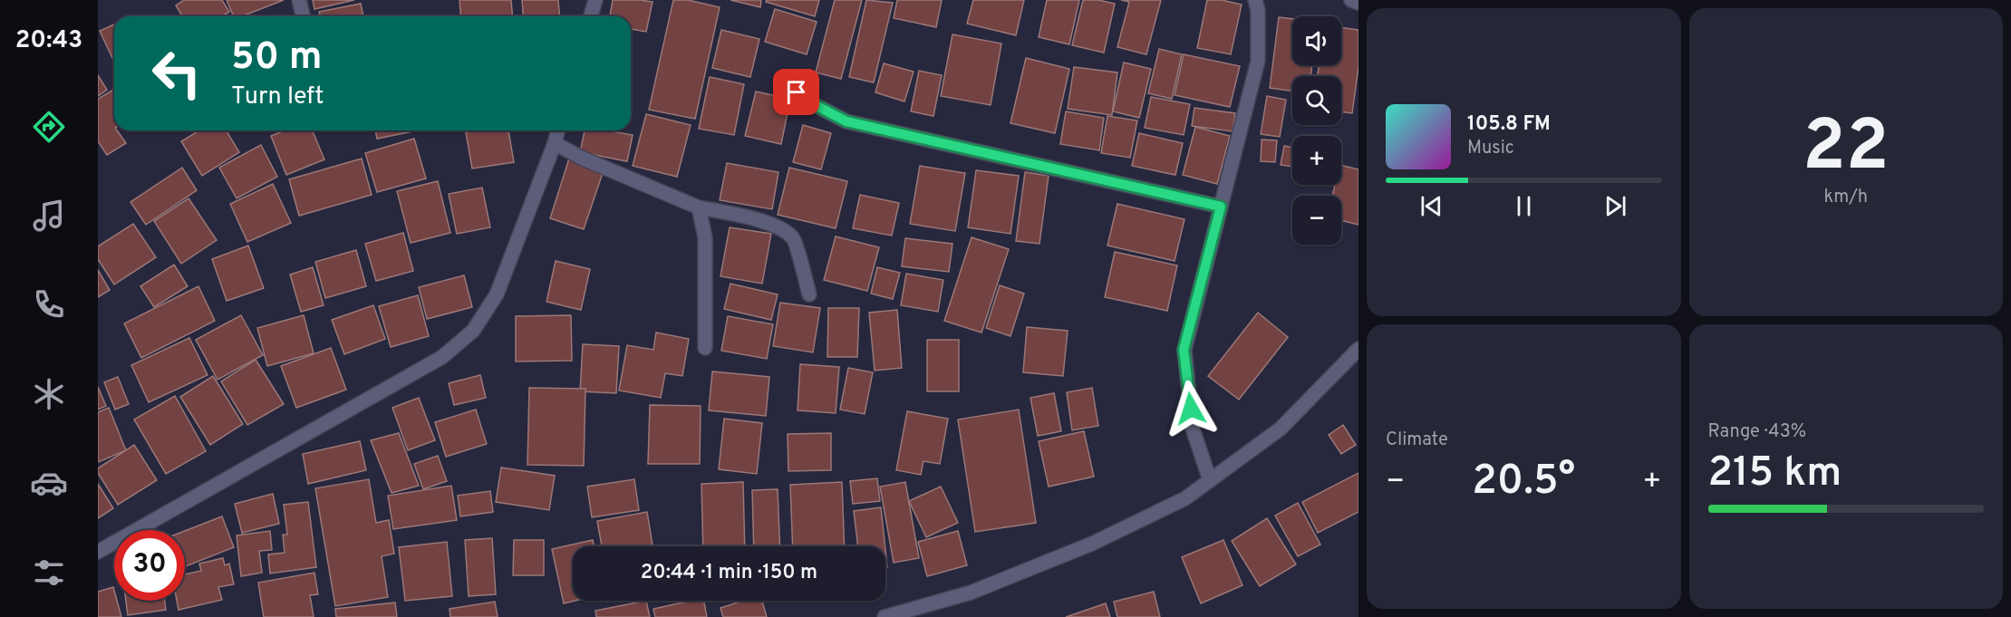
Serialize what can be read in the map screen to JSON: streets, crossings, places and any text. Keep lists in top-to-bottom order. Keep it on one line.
{"page":{"tabs":"20:43","tile":[["22","km/h"],"Climate",["Range · 43%","215 km"]],"map_buttons":["+","−"],"turn":["50 m","Turn left"],"song":["105.8 FM","Music"],"heat":["−","20.5°","+"],"limit":"30","trip":"20:44 · 1 min · 150 m"}}
